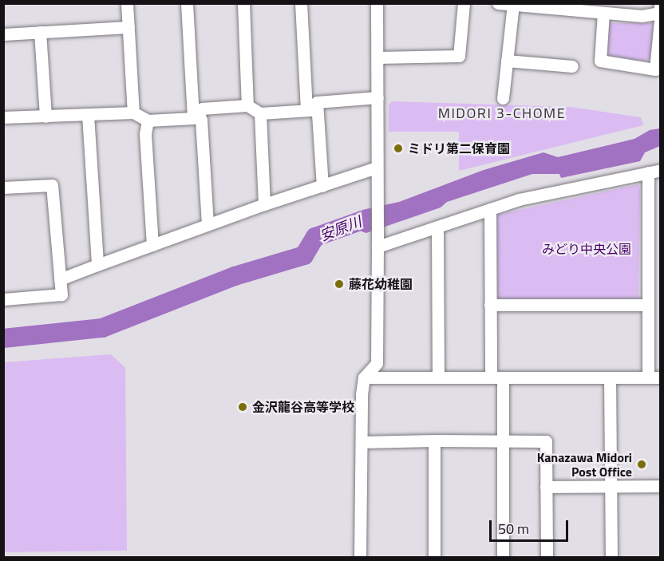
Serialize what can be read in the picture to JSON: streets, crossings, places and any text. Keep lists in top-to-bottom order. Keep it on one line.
{"districts":["MIDORI 3-CHOME"],"water":["安原川"],"parks":["みどり中央公園"],"places":["ミドリ第二保育園","藤花幼稚園","金沢龍谷高等学校","Kanazawa Midori Post Office"],"scale_bar":"50 m"}
